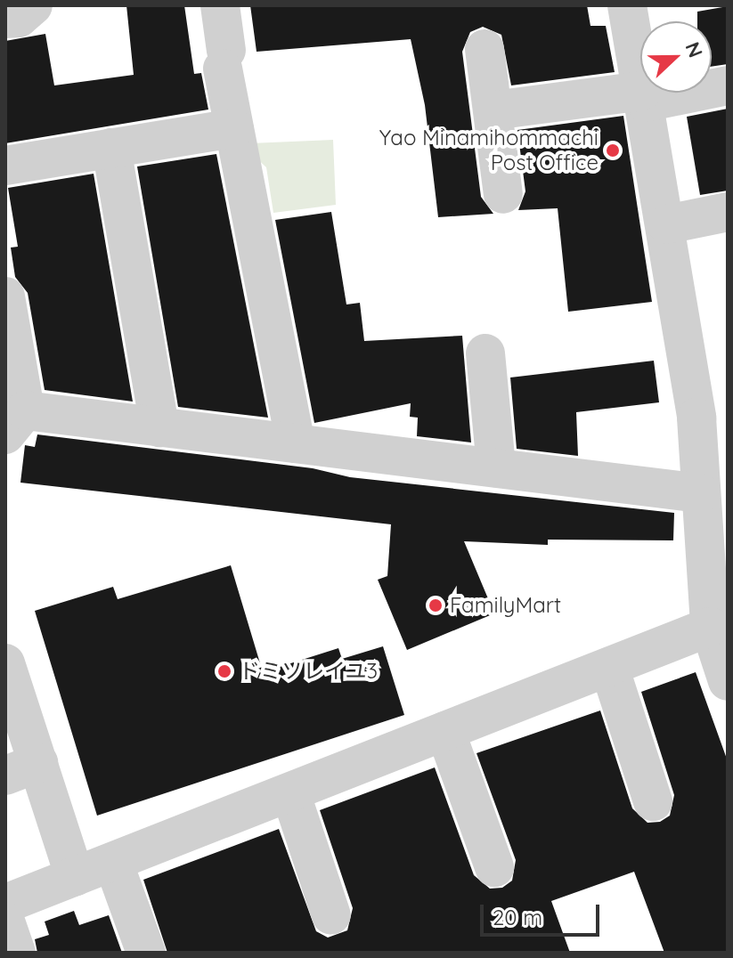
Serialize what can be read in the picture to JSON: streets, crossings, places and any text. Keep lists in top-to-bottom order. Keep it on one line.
{"places":["Yao Minamihommachi Post Office","FamilyMart","ドミソレイユ3"],"scale_bar":"20 m","north":"right"}
